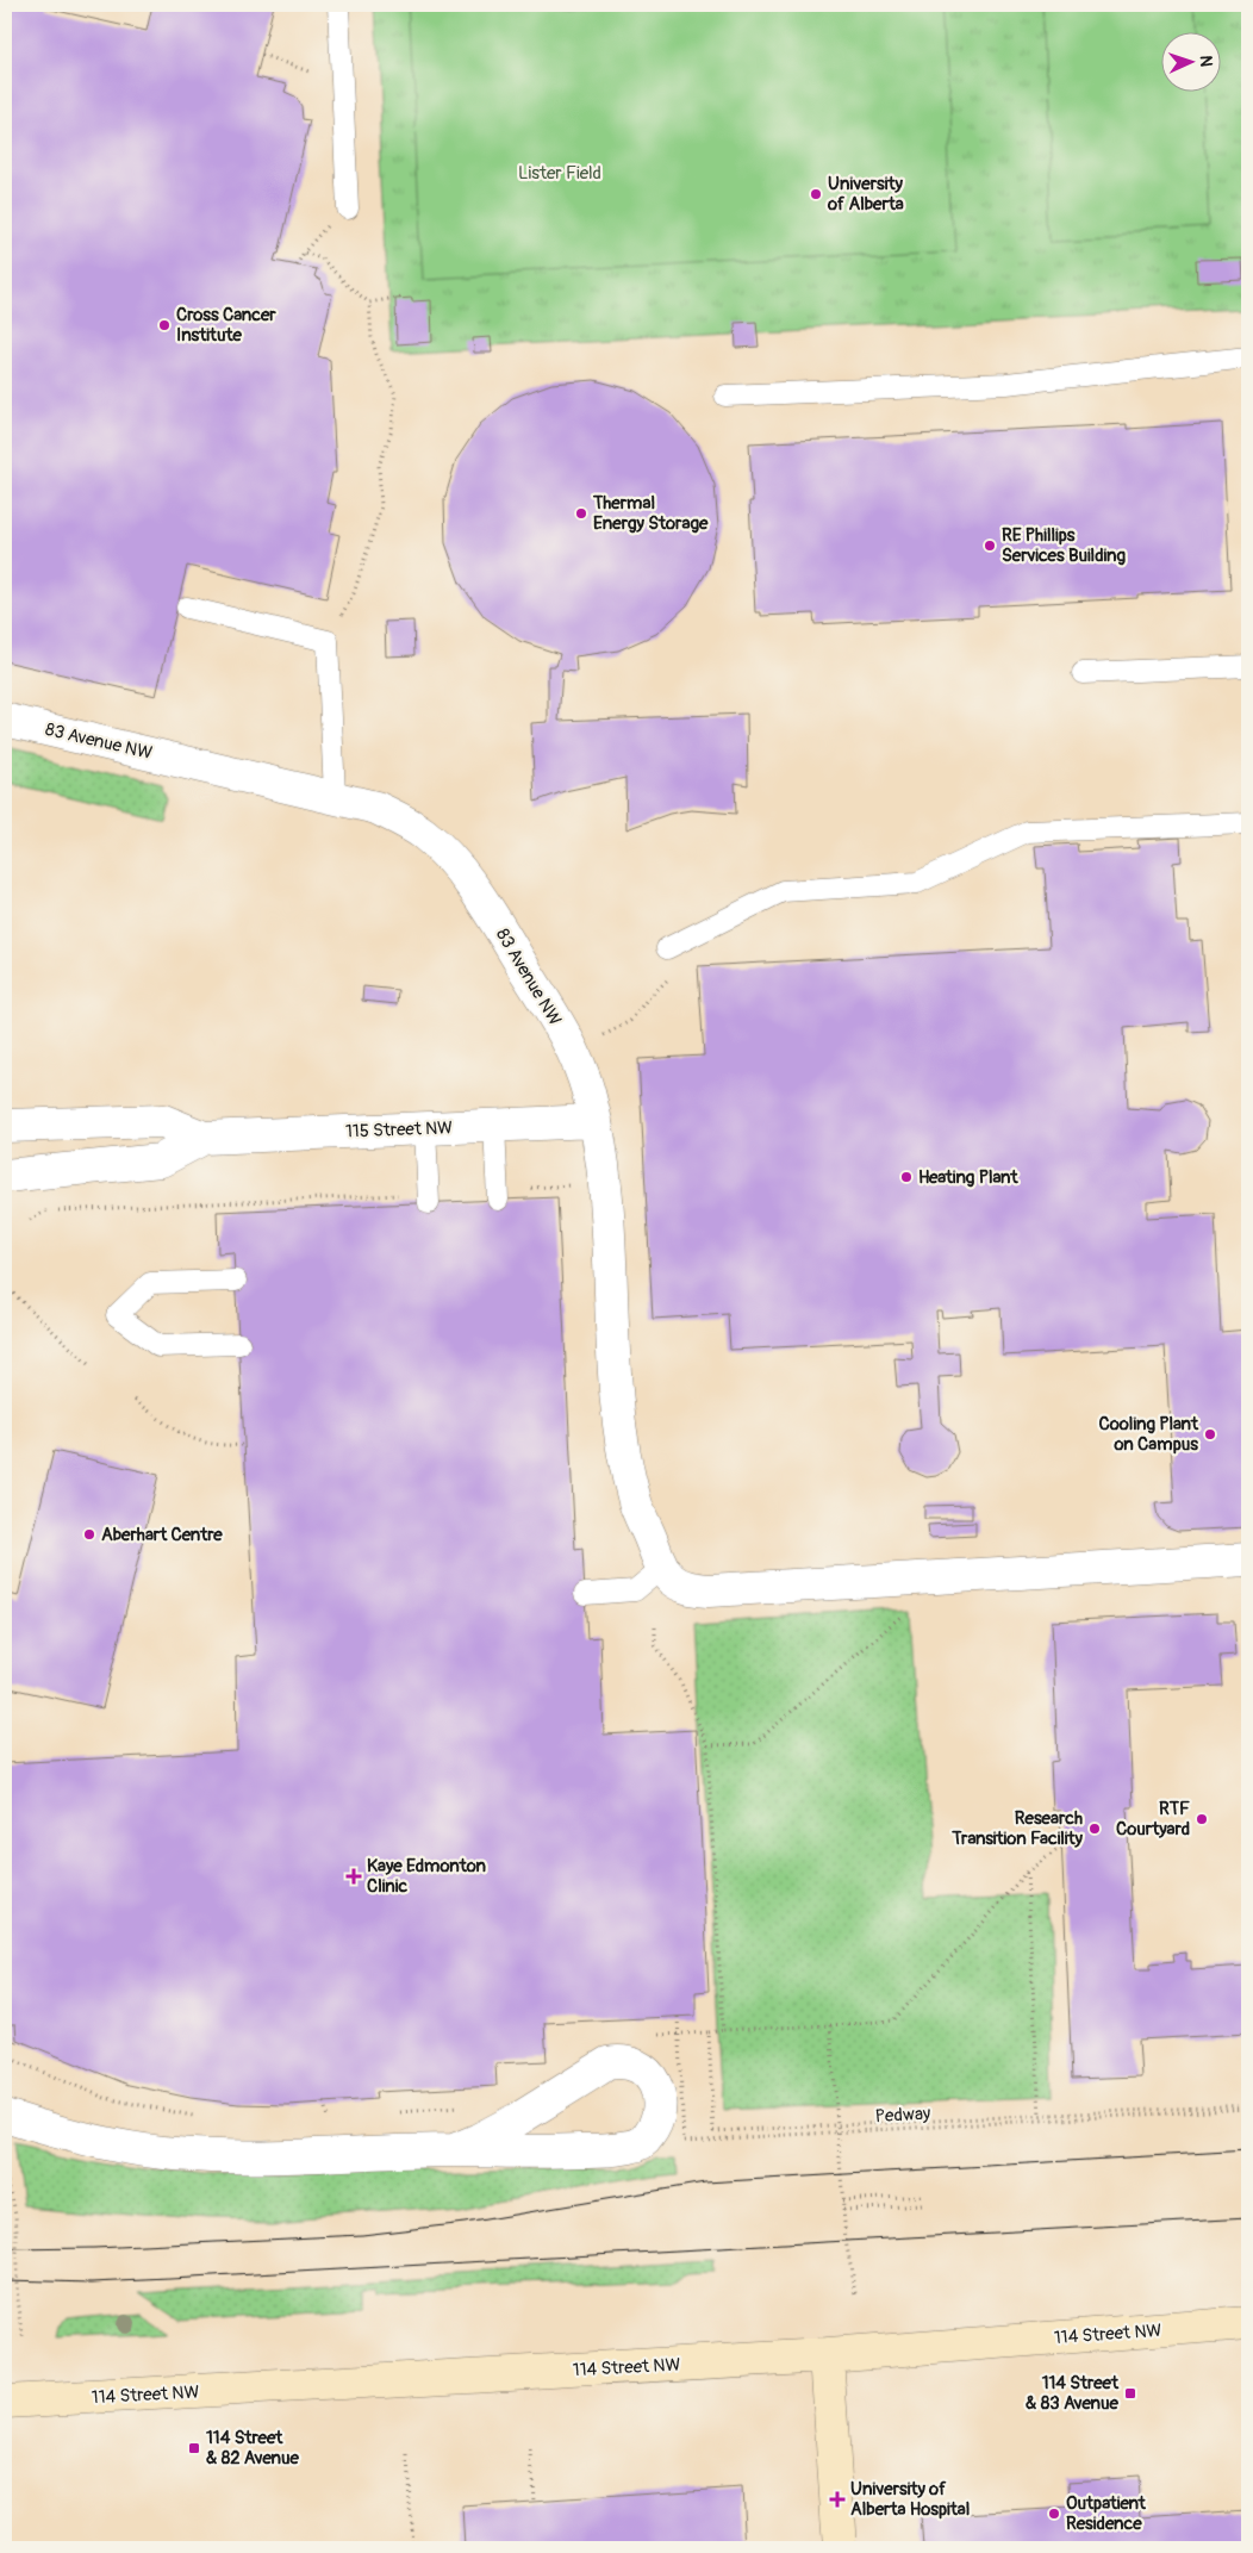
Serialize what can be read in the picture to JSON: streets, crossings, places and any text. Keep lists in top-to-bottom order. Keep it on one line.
{"streets":{"main road":["114 Street NW"],"street":["83 Avenue NW","115 Street NW"],"path":["Pedway"]},"crossings":[["83 Avenue NW","115 Street NW"]],"parks":["Lister Field"],"places":{"other":["University of Alberta","Cross Cancer Institute","Thermal Energy Storage","RE Phillips Services Building","Heating Plant","Cooling Plant on Campus","Aberhart Centre","RTF Courtyard","Research Transition Facility","Outpatient Residence"],"health":["Kaye Edmonton Clinic","University of Alberta Hospital"],"transit":["114 Street & 83 Avenue","114 Street & 82 Avenue"]},"north":"right"}
